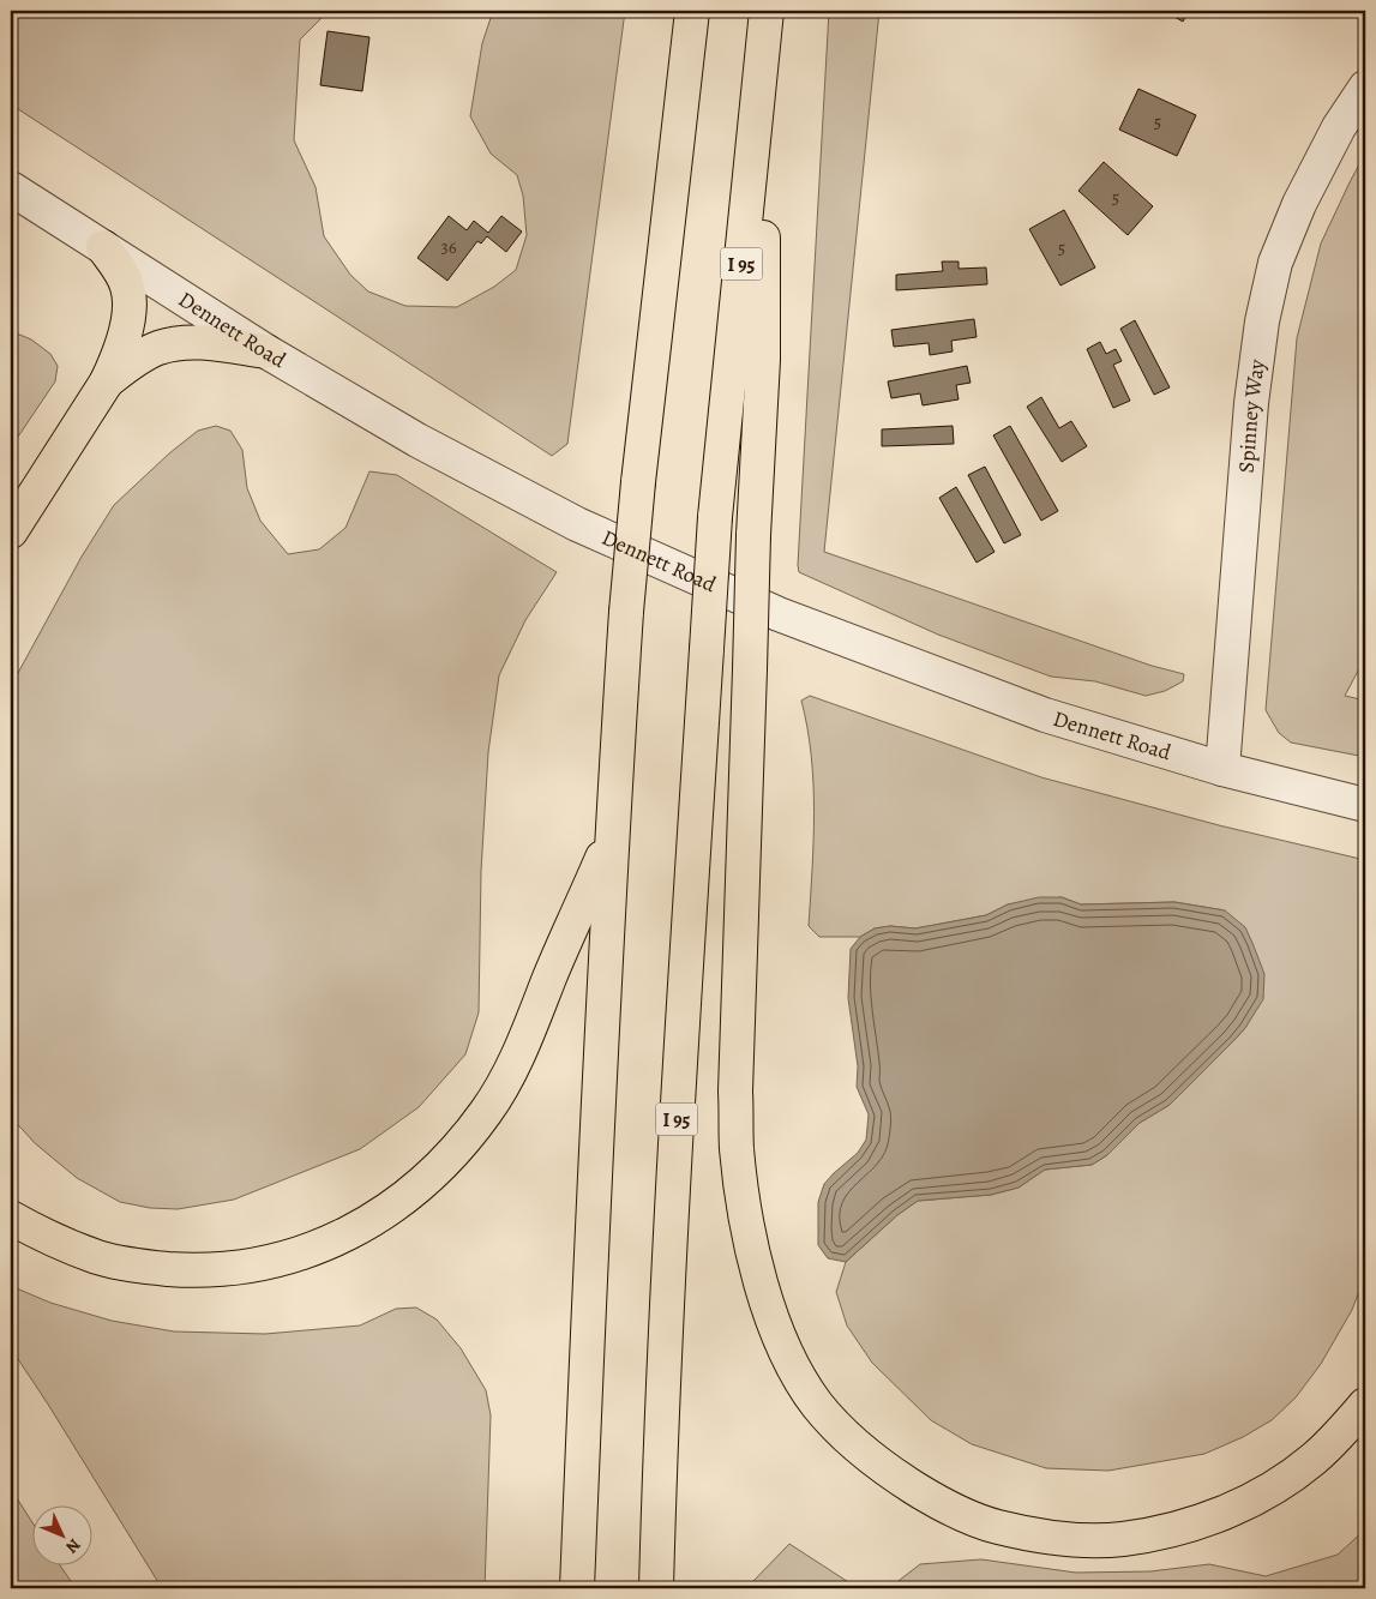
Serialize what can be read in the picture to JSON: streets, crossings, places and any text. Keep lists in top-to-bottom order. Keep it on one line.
{"streets":{"highway":["I 95"],"street":["Dennett Road","Spinney Way"]},"crossings":[["Dennett Road","Spinney Way"]],"house_numbers":["5","5","36","5"],"north":"bottom right"}
